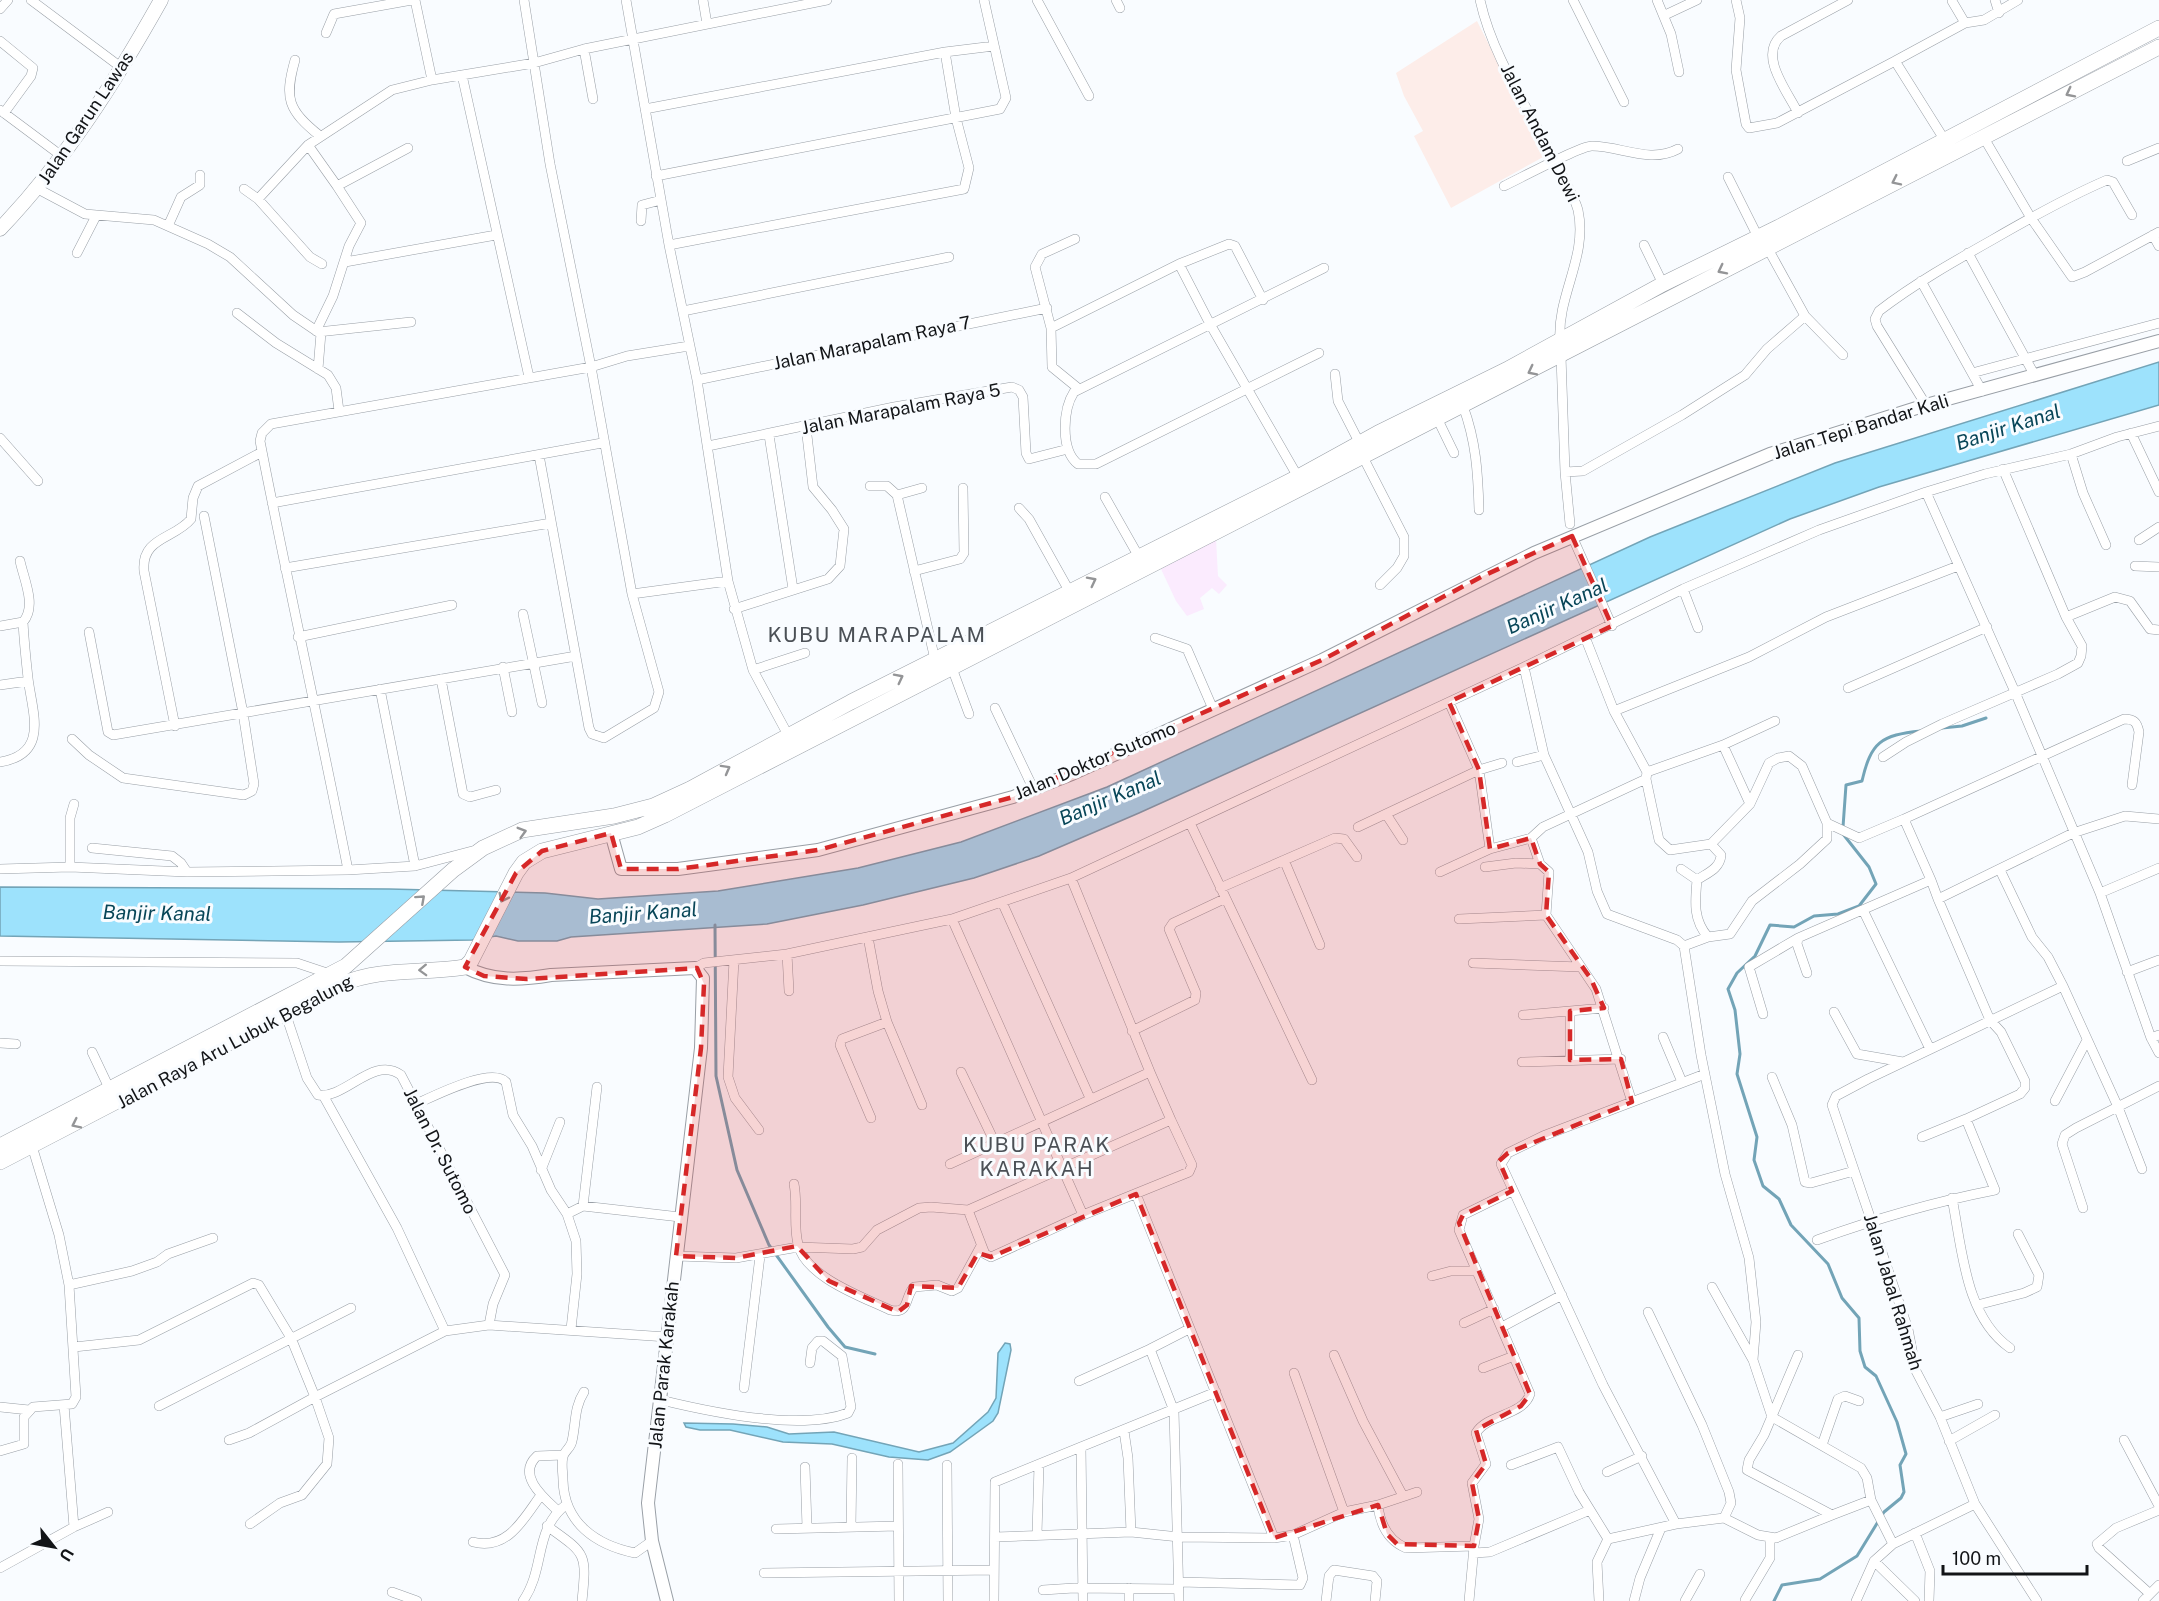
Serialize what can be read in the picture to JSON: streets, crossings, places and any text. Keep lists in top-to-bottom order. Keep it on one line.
{"streets":{"main road":["Jalan Garun Lawas","Jalan Raya Aru Lubuk Begalung"],"street":["Jalan Andam Dewi","Jalan Marapalam Raya 7","Jalan Marapalam Raya 5","Jalan Tepi Bandar Kali","Jalan Doktor Sutomo","Jalan Dr. Sutomo","Jalan Jabal Rahmah","Jalan Parak Karakah"]},"crossings":[["Jalan Tepi Bandar Kali","Jalan Doktor Sutomo"]],"districts":["KUBU MARAPALAM","KUBU PARAK KARAKAH"],"water":["Banjir Kanal"],"scale_bar":"100 m","north":"bottom right"}
